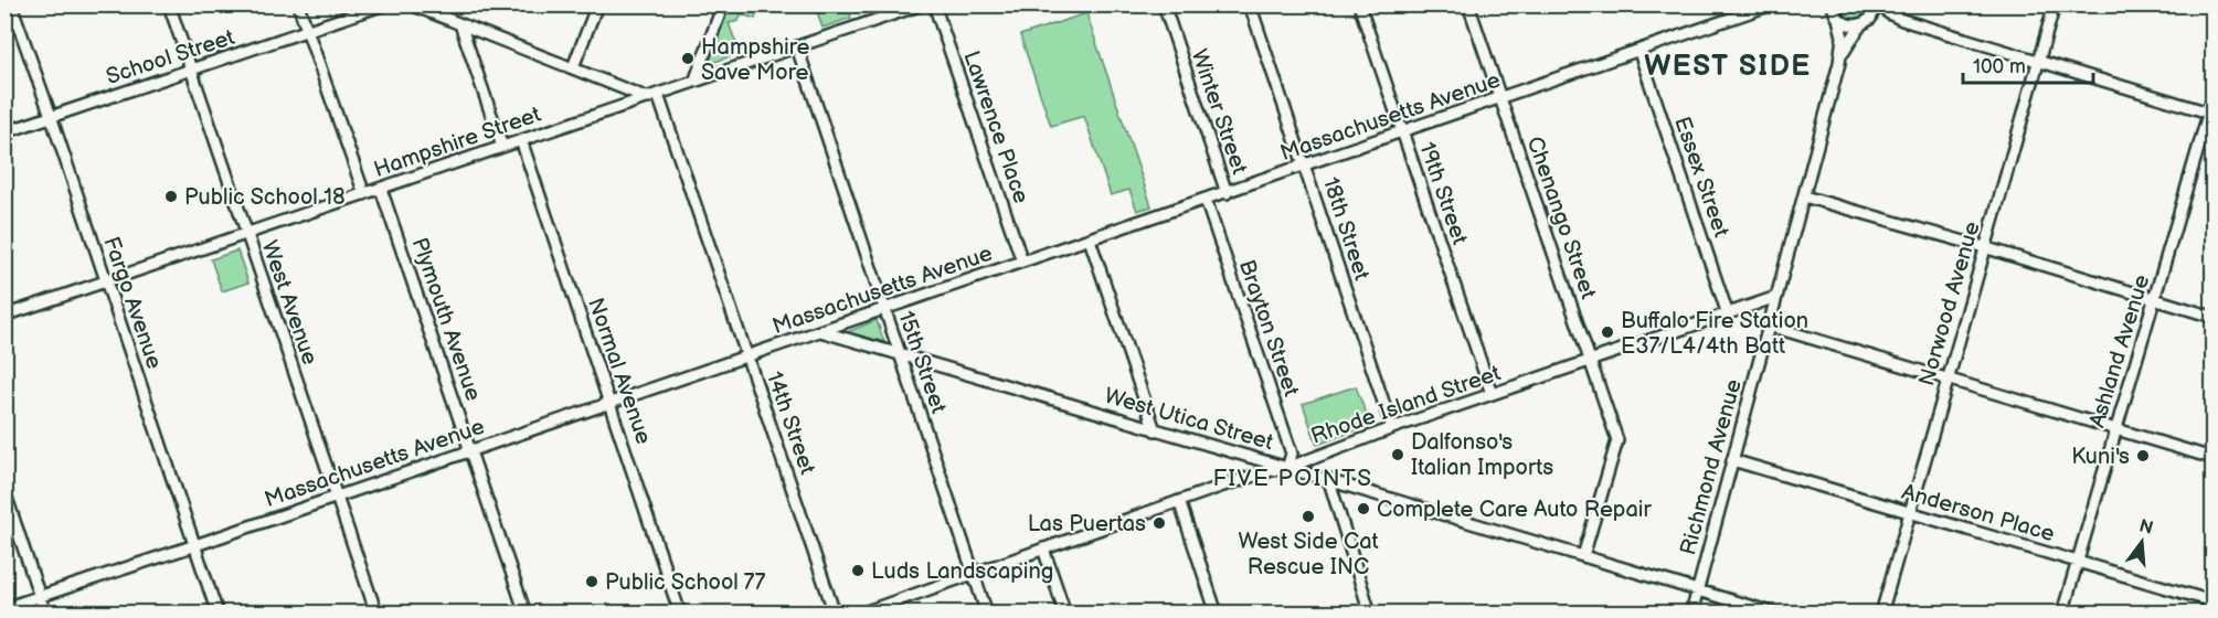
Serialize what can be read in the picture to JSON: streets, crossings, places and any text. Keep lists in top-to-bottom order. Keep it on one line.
{"streets":{"street":["School Street","Winter Street","Massachusetts Avenue","Lawrence Place","Hampshire Street","Essex Street","19th Street","Chenango Street","18th Street","Fargo Avenue","West Avenue","Norwood Avenue","Plymouth Avenue","Brayton Street","Ashland Avenue","15th Street","Normal Avenue","Rhode Island Street","West Utica Street","14th Street","Richmond Avenue","Anderson Place"]},"crossings":[["School Street","Fargo Avenue"],["School Street","West Avenue"],["Winter Street","Massachusetts Avenue"],["Massachusetts Avenue","Lawrence Place"],["Massachusetts Avenue","Essex Street"],["Massachusetts Avenue","19th Street"],["Massachusetts Avenue","Chenango Street"],["Massachusetts Avenue","18th Street"],["Massachusetts Avenue","Fargo Avenue"],["Massachusetts Avenue","West Avenue"],["Massachusetts Avenue","Plymouth Avenue"],["Massachusetts Avenue","Brayton Street"],["Massachusetts Avenue","15th Street"],["Massachusetts Avenue","Normal Avenue"],["Massachusetts Avenue","West Utica Street"],["Massachusetts Avenue","14th Street"],["Hampshire Street","Fargo Avenue"],["Hampshire Street","West Avenue"],["Hampshire Street","Plymouth Avenue"],["Hampshire Street","15th Street"],["Hampshire Street","Normal Avenue"],["Hampshire Street","14th Street"],["Essex Street","Rhode Island Street"],["19th Street","Rhode Island Street"],["Chenango Street","Rhode Island Street"],["Chenango Street","West Utica Street"],["18th Street","Rhode Island Street"],["Norwood Avenue","Anderson Place"],["Brayton Street","Rhode Island Street"],["Brayton Street","West Utica Street"],["Ashland Avenue","Anderson Place"],["15th Street","Rhode Island Street"],["15th Street","West Utica Street"],["Rhode Island Street","West Utica Street"],["Rhode Island Street","Richmond Avenue"],["West Utica Street","Richmond Avenue"],["Richmond Avenue","Anderson Place"]],"districts":["WEST SIDE","FIVE POINTS"],"places":["Hampshire Save More","Public School 18","Buffalo Fire Station E37/L4/4th Batt","Dalfonso's Italian Imports","Kuni's","Complete Care Auto Repair","West Side Cat Rescue INC","Las Puertas","Luds Landscaping","Public School 77"],"scale_bar":"100 m","north":"top"}
